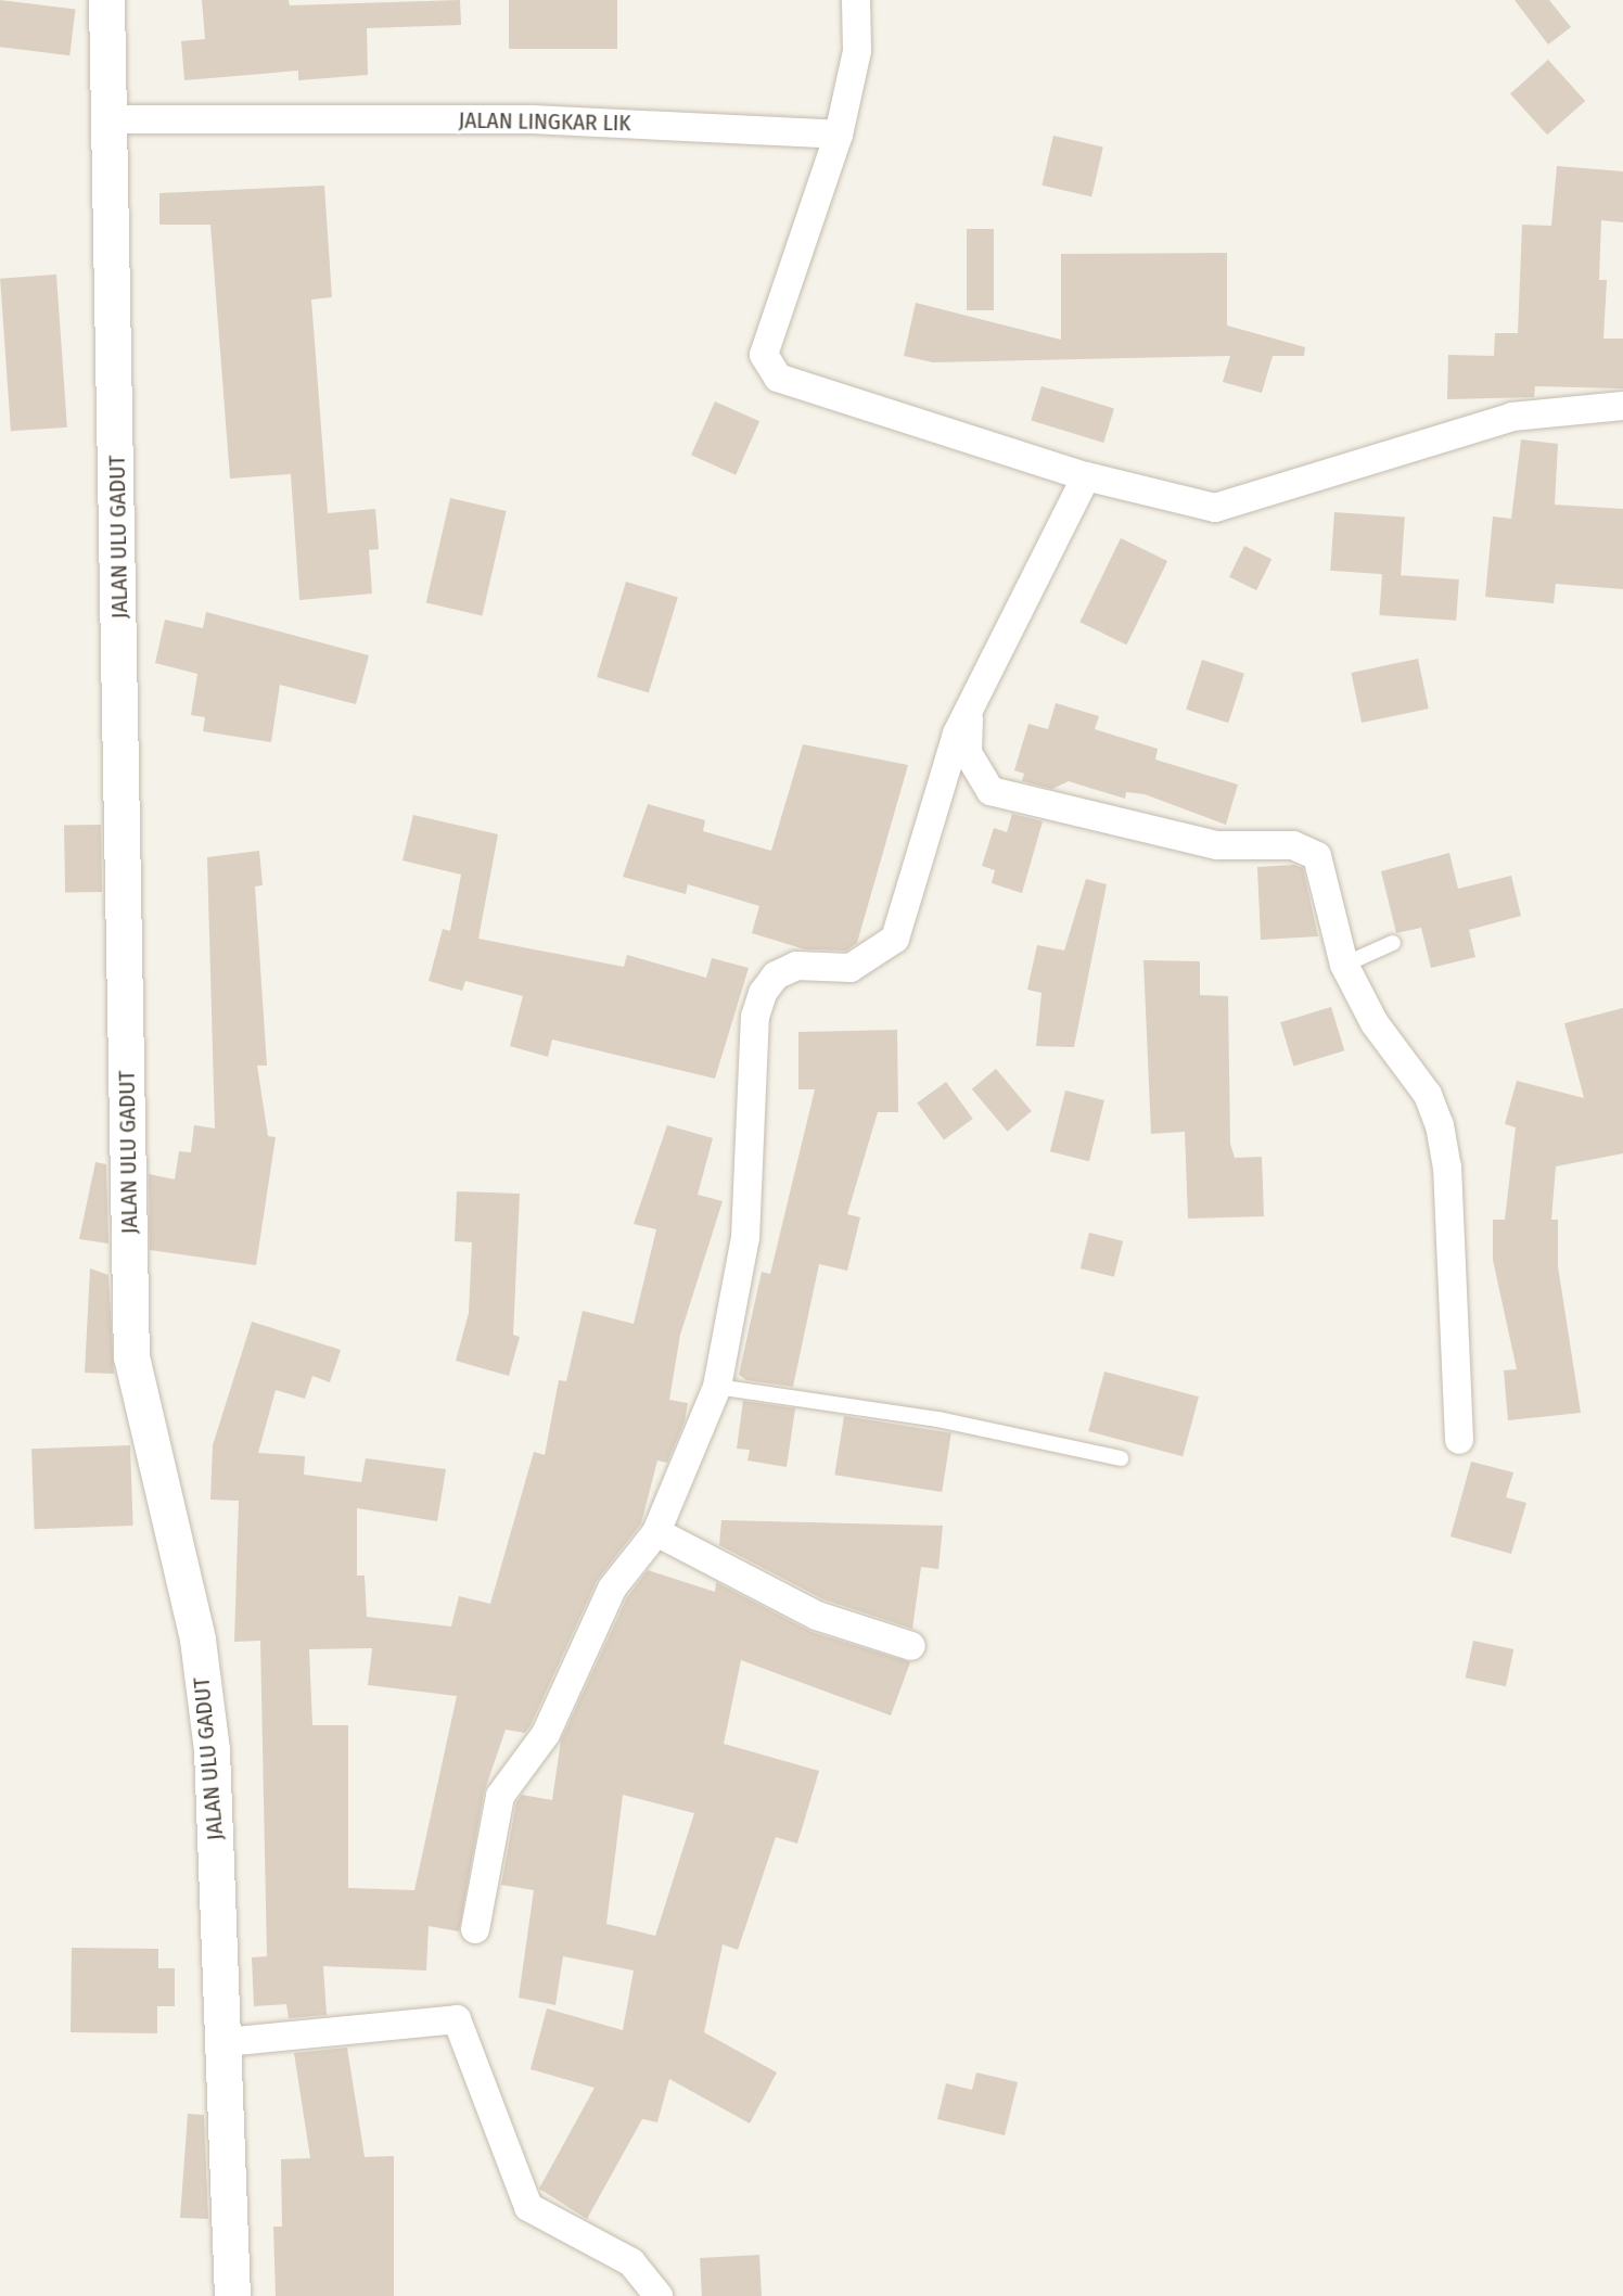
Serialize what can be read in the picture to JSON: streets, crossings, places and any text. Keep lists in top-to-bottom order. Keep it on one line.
{"streets":{"street":["JALAN LINGKAR LIK","JALAN ULU GADUT"]},"crossings":[["JALAN LINGKAR LIK","JALAN ULU GADUT"]]}
